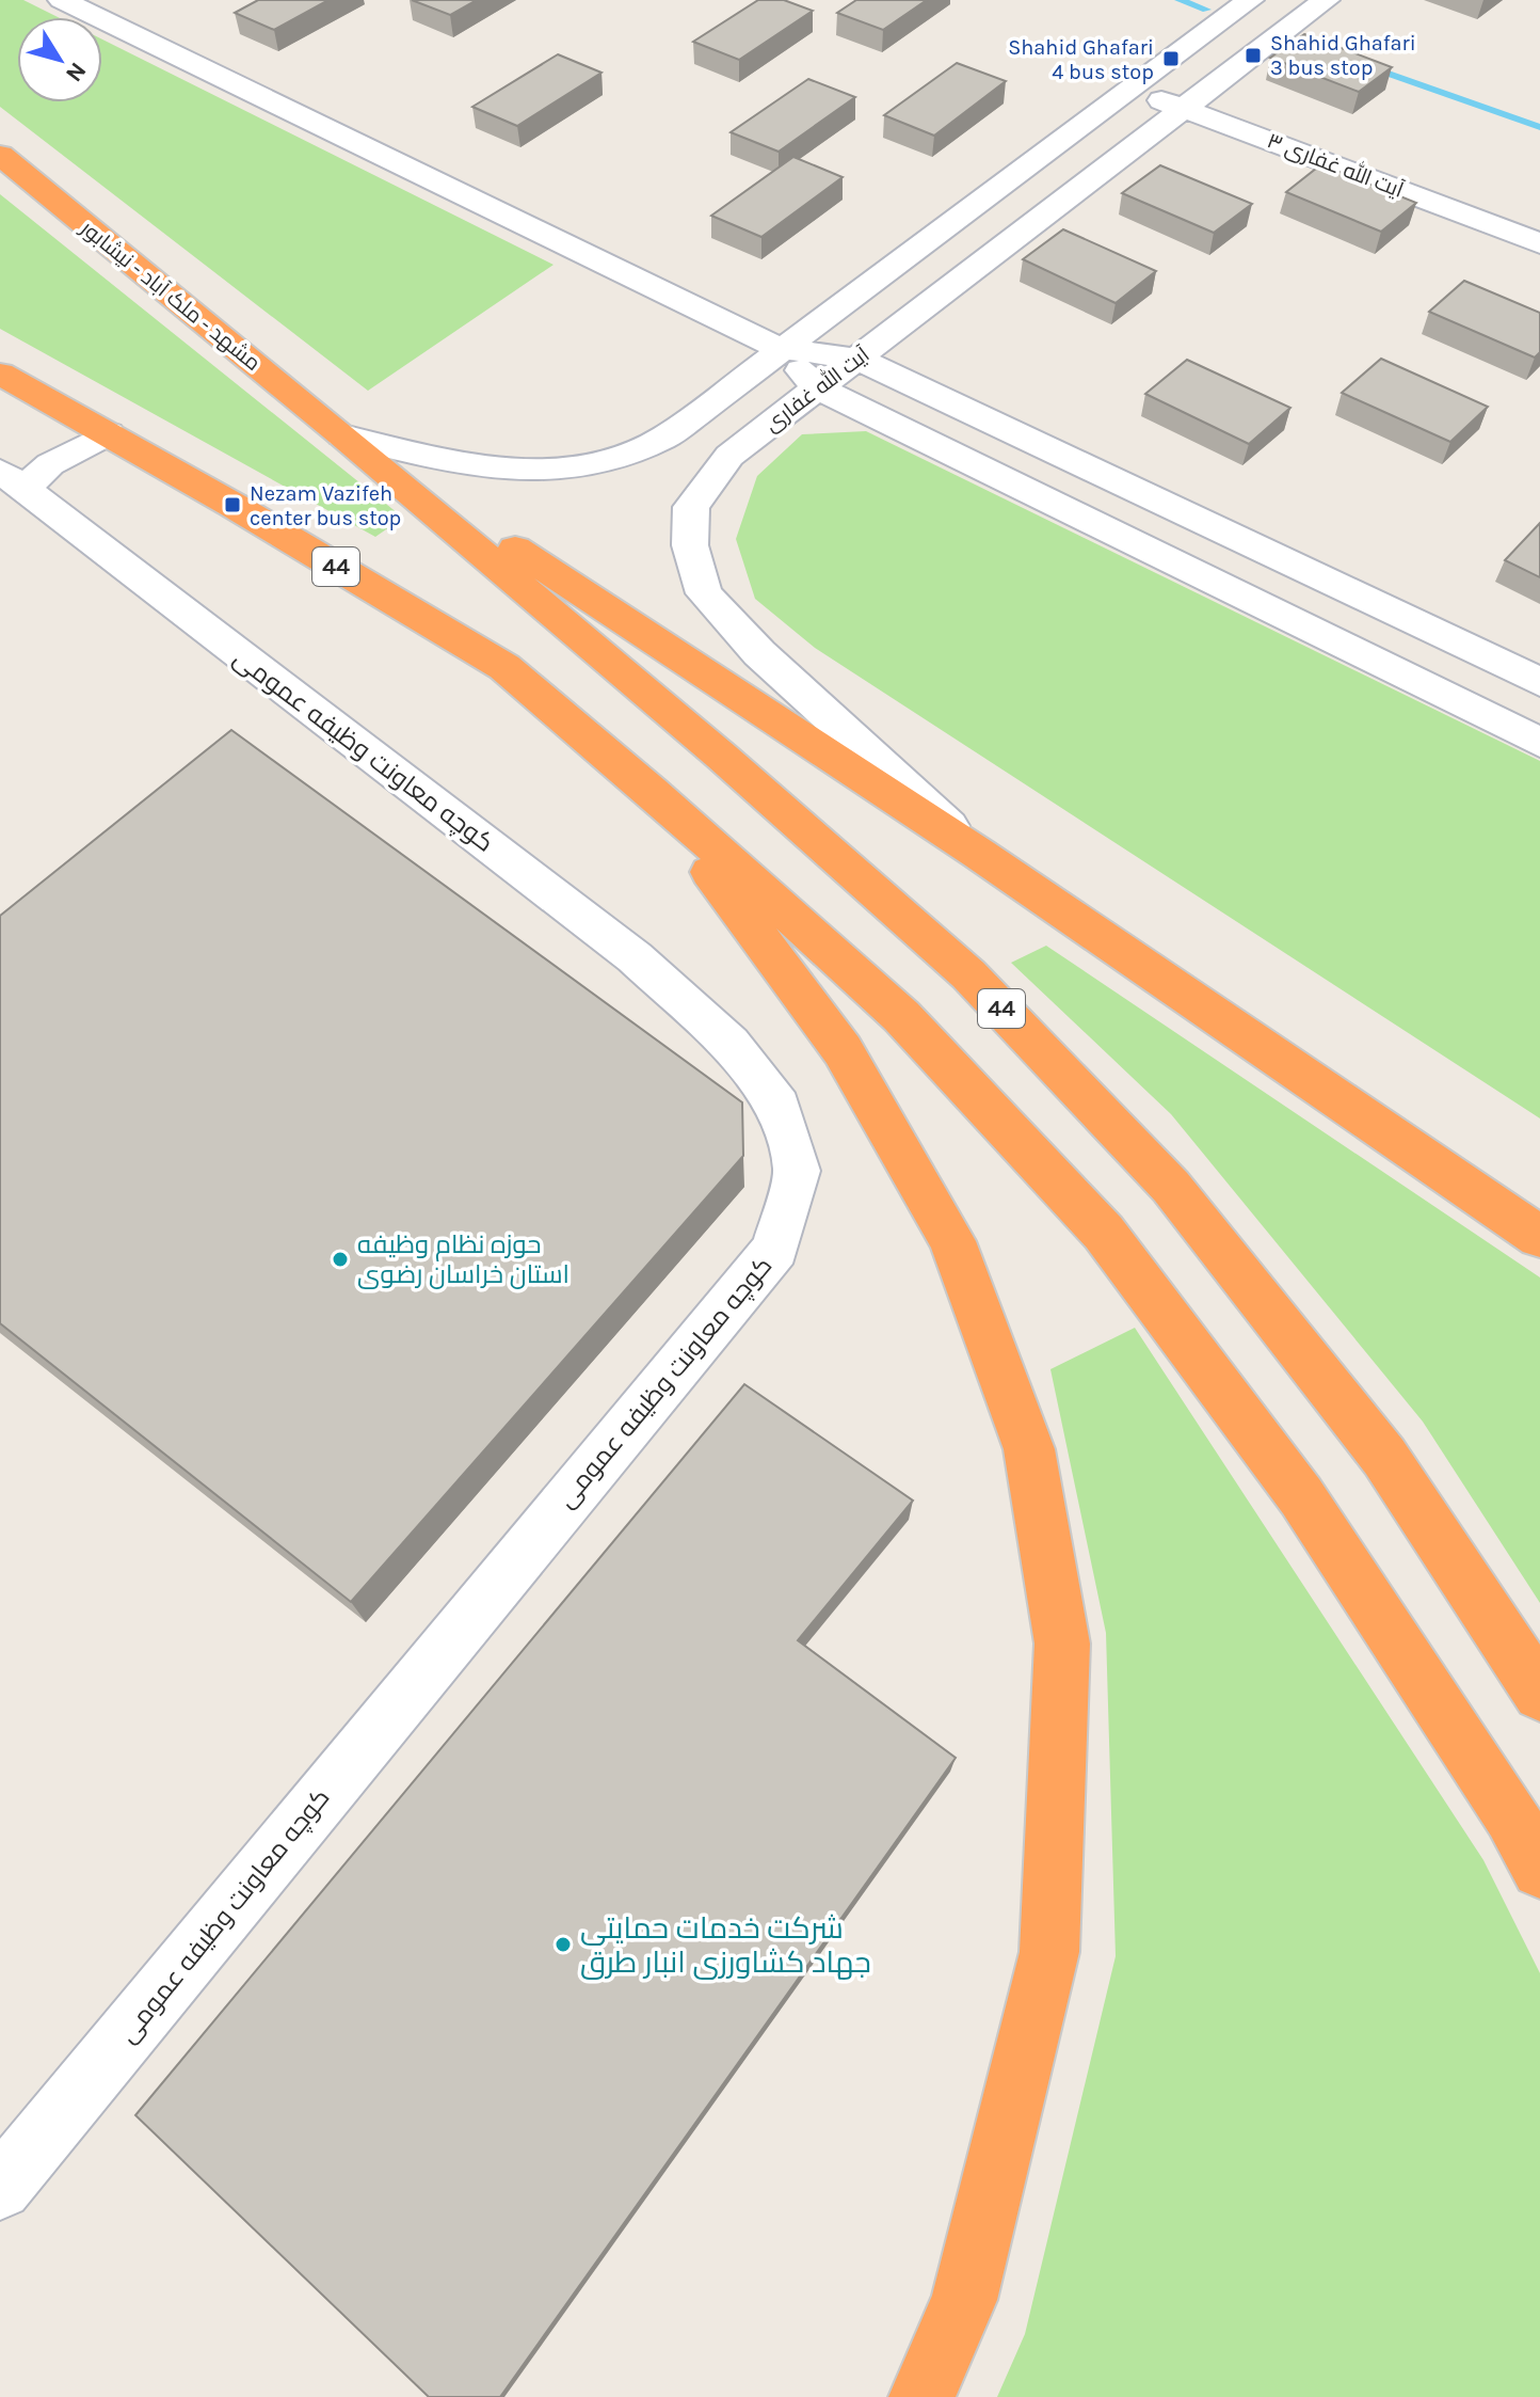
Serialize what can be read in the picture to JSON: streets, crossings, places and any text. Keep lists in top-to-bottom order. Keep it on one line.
{"streets":{"highway":["مشهد - ملک آباد - نیشابور","44"],"street":["آیت الله غفاری ۳","آیت الله غفاری","کوچه معاونت وظیفه عمومی"]},"crossings":[["آیت الله غفاری ۳","آیت الله غفاری"],["مشهد - ملک آباد - نیشابور","44"],["آیت الله غفاری","44"]],"places":{"transit":["Shahid Ghafari 3 bus stop","Shahid Ghafari 4 bus stop","Nezam Vazifeh center bus stop"],"other":["حوزه نظام وظیفه استان خراسان رضوی","شرکت خدمات حمایتی جهاد کشاورزی انبار طرق"]},"north":"bottom right"}
